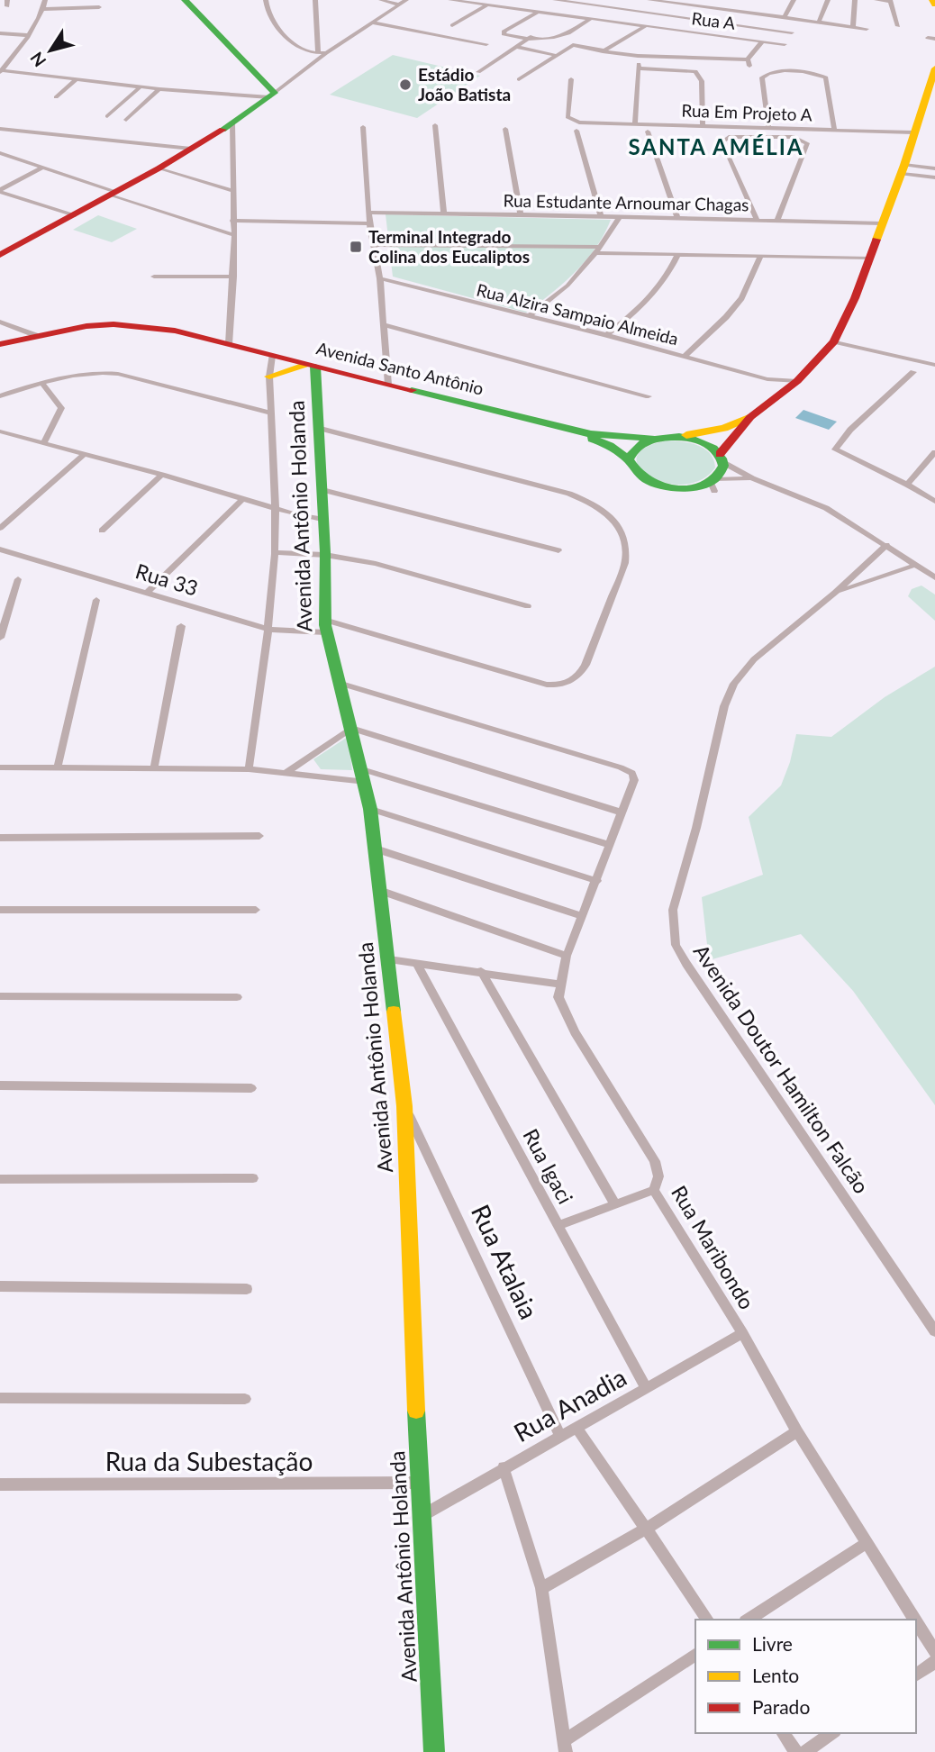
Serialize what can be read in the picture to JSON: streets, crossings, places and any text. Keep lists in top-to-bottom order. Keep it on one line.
{"streets":{"street":["Rua A","Rua Em Projeto A","Rua Estudante Arnoumar Chagas","Rua Alzira Sampaio Almeida","Avenida Santo Antônio","Avenida Antônio Holanda","Rua 33","Avenida Doutor Hamilton Falcão","Rua Igaci","Rua Maribondo","Rua Atalaia","Rua Anadia","Rua da Subestação"]},"crossings":[["Avenida Santo Antônio","Avenida Antônio Holanda"],["Avenida Antônio Holanda","Rua 33"],["Avenida Antônio Holanda","Rua Maribondo"],["Avenida Antônio Holanda","Rua Atalaia"],["Avenida Antônio Holanda","Rua Anadia"],["Avenida Antônio Holanda","Rua da Subestação"],["Rua Igaci","Rua Anadia"],["Rua Maribondo","Rua Anadia"],["Rua Atalaia","Rua Anadia"]],"districts":["SANTA AMÉLIA"],"places":{"other":["Estádio João Batista"],"transit":["Terminal Integrado Colina dos Eucaliptos"]},"legend":["Livre","Lento","Parado"],"north":"bottom left"}
